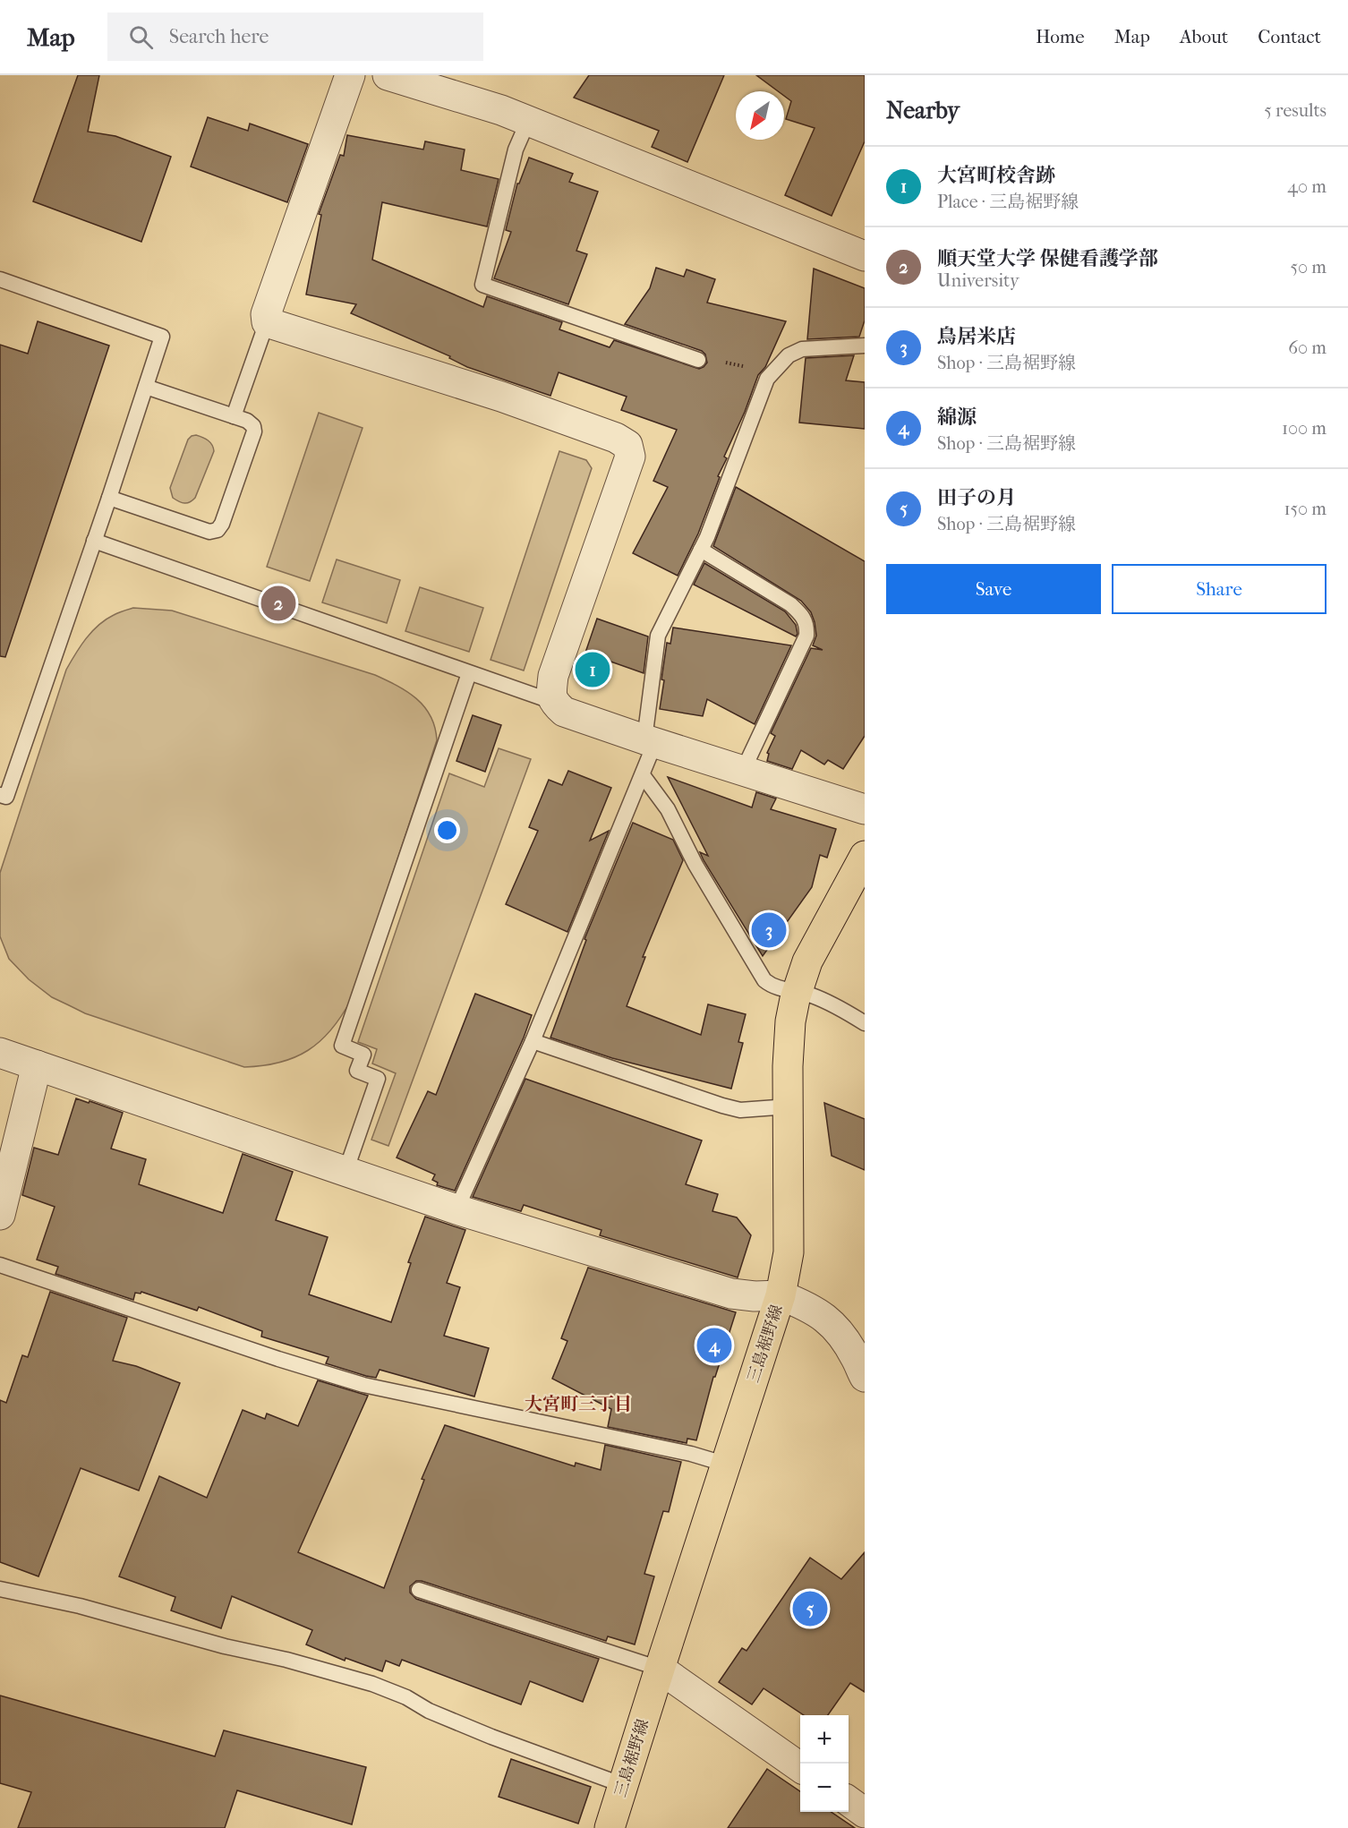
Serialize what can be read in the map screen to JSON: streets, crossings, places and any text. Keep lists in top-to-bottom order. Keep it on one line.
{"streets":{"main road":["三島裾野線"]},"districts":["大宮町三丁目"],"north":"bottom left","page":{"header":"Map","search":"Search here","nav":["Home","Map","About","Contact"],"heading":["Nearby","5 results"],"list":[{"mark":"1","name":"大宮町校舎跡","note":"Place · 三島裾野線","value":"40 m"},{"mark":"2","name":"順天堂大学 保健看護学部","note":"University","value":"50 m"},{"mark":"3","name":"鳥居米店","note":"Shop · 三島裾野線","value":"60 m"},{"mark":"4","name":"綿源","note":"Shop · 三島裾野線","value":"100 m"},{"mark":"5","name":"田子の月","note":"Shop · 三島裾野線","value":"150 m"}],"buttons":["Save","Share"],"pins":["2","1","3","4","5"],"map_buttons":["+","−"]}}
